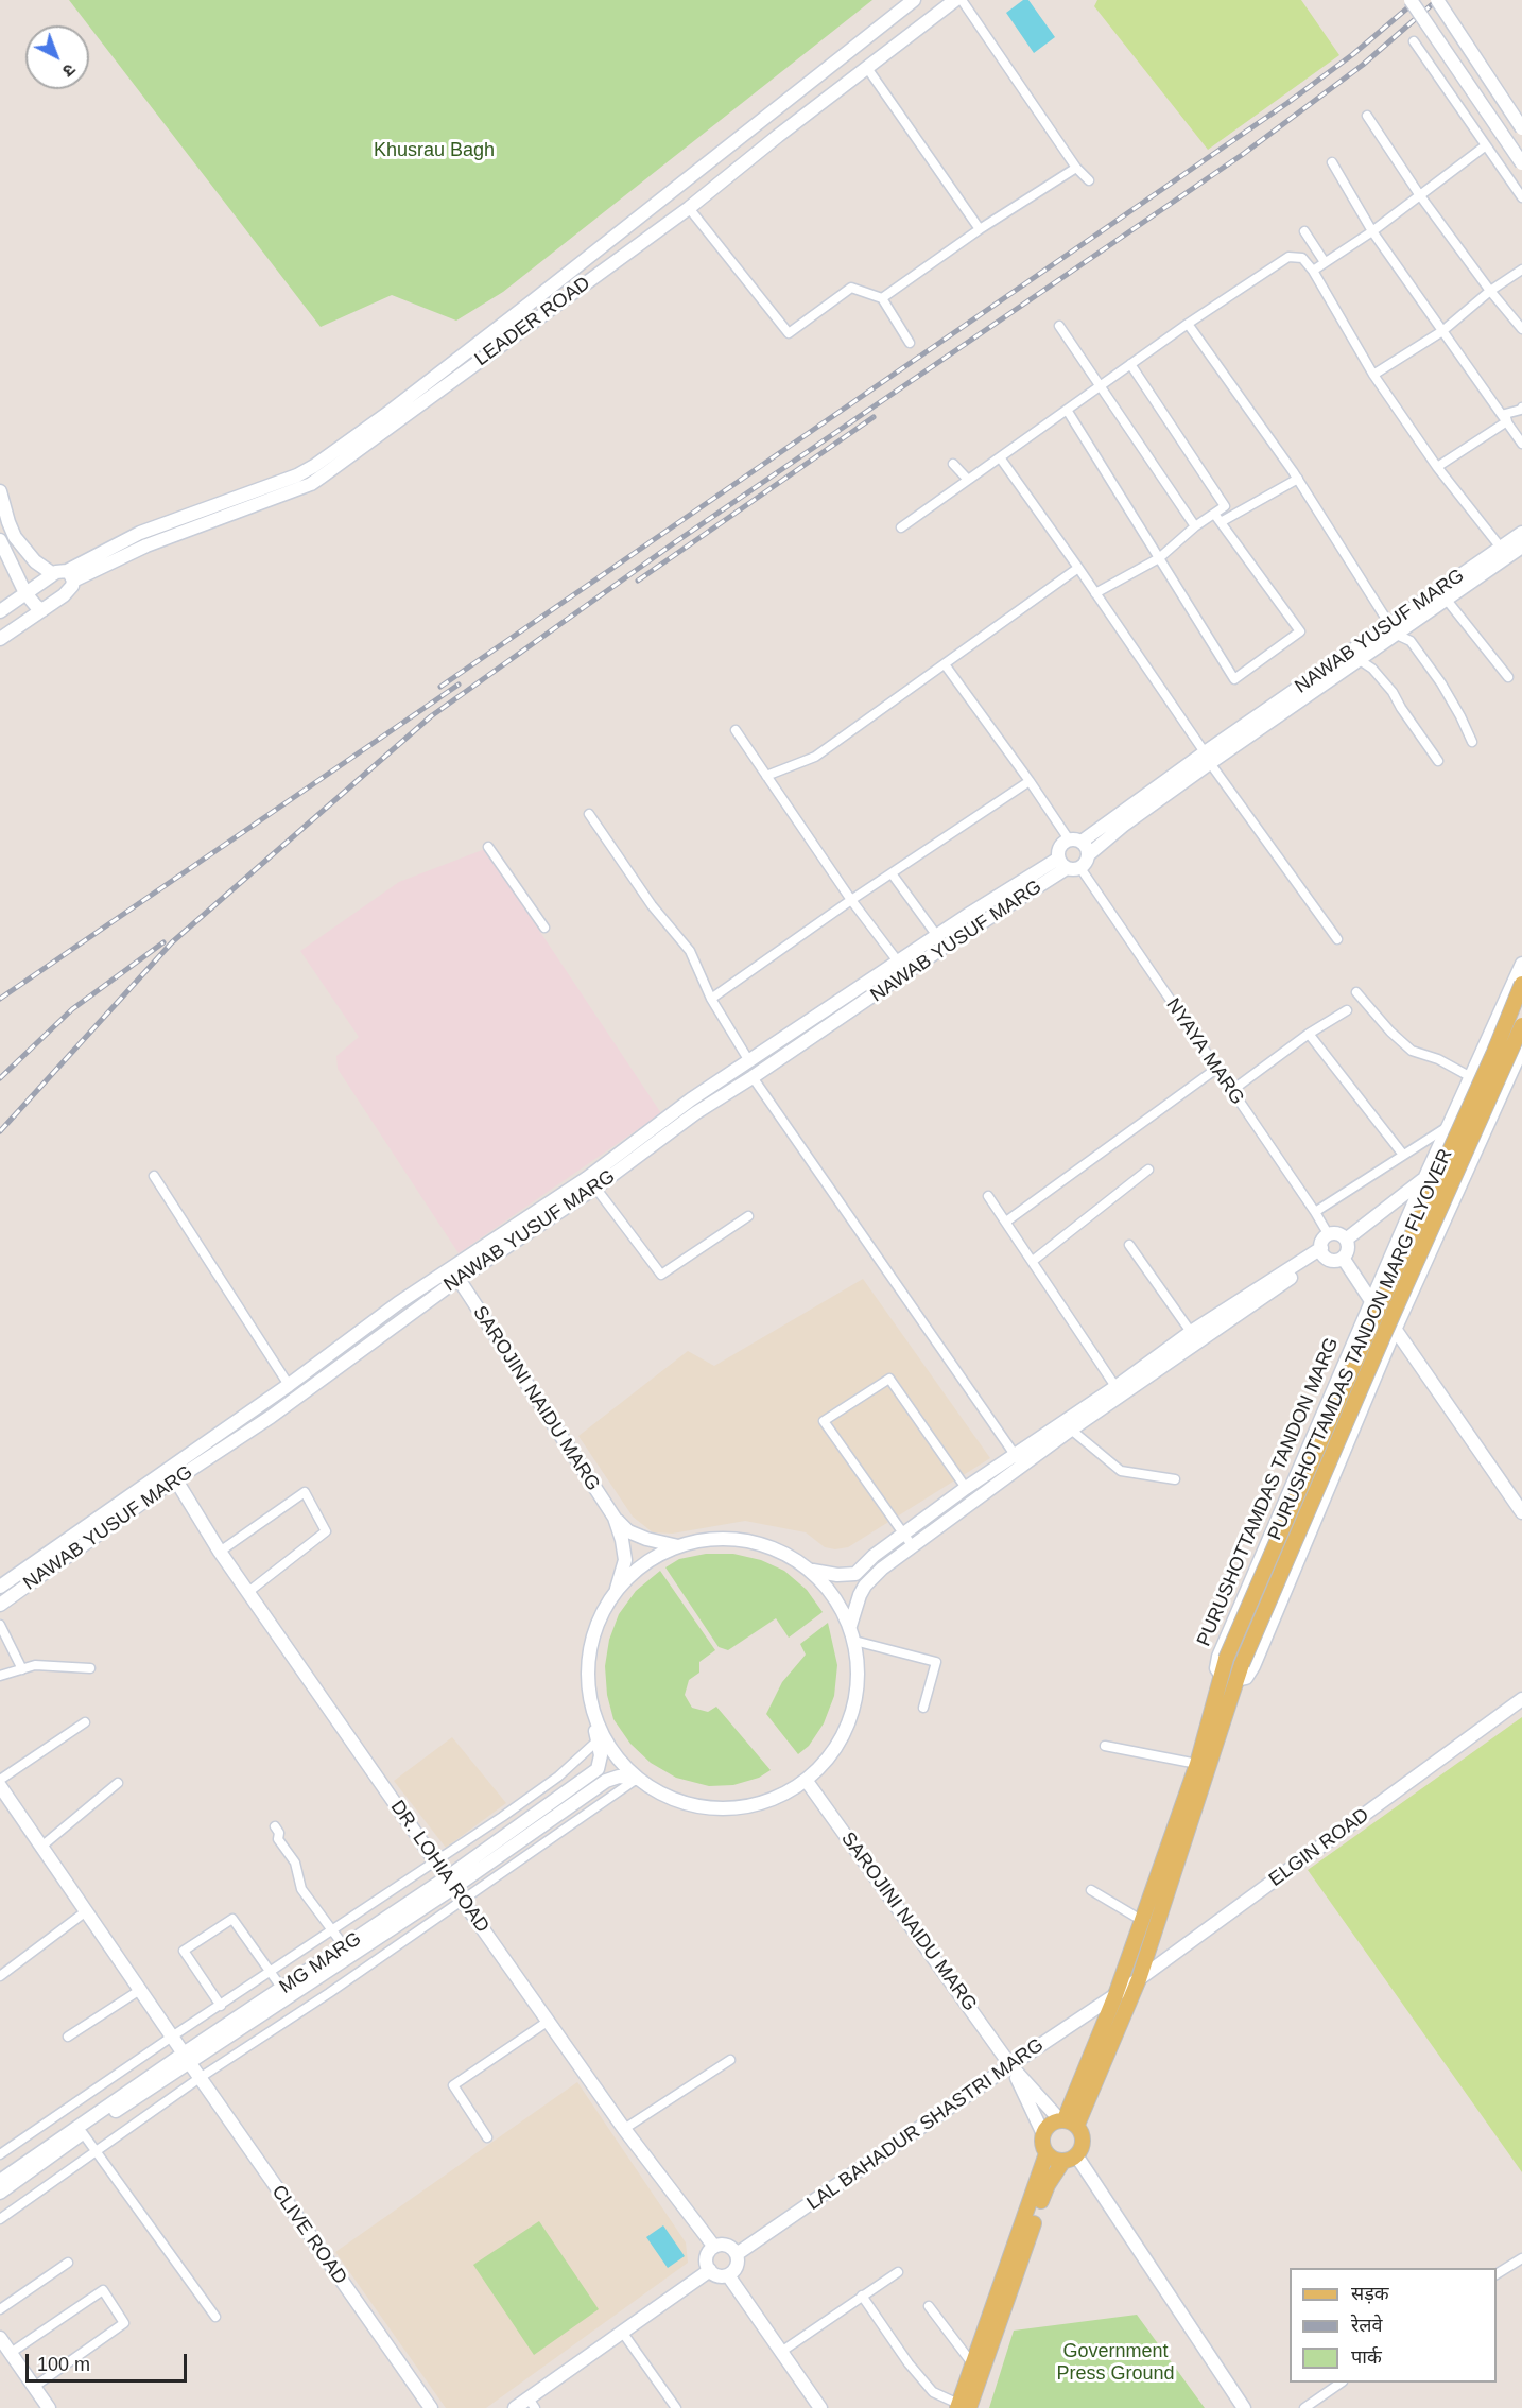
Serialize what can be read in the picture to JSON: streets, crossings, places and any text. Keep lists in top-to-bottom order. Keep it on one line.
{"streets":{"main road":["LEADER ROAD","NAWAB YUSUF MARG","PURUSHOTTAMDAS TANDON MARG FLYOVER","SAROJINI NAIDU MARG","PURUSHOTTAMDAS TANDON MARG","ELGIN ROAD","DR. LOHIA ROAD","MG MARG","LAL BAHADUR SHASTRI MARG","CLIVE ROAD"],"street":["NYAYA MARG"]},"crossings":[["NAWAB YUSUF MARG","NYAYA MARG"],["NAWAB YUSUF MARG","SAROJINI NAIDU MARG"],["NAWAB YUSUF MARG","DR. LOHIA ROAD"],["PURUSHOTTAMDAS TANDON MARG FLYOVER","PURUSHOTTAMDAS TANDON MARG"],["SAROJINI NAIDU MARG","PURUSHOTTAMDAS TANDON MARG"],["SAROJINI NAIDU MARG","LAL BAHADUR SHASTRI MARG"],["PURUSHOTTAMDAS TANDON MARG","ELGIN ROAD"],["PURUSHOTTAMDAS TANDON MARG","LAL BAHADUR SHASTRI MARG"],["ELGIN ROAD","LAL BAHADUR SHASTRI MARG"],["DR. LOHIA ROAD","MG MARG"],["DR. LOHIA ROAD","LAL BAHADUR SHASTRI MARG"],["MG MARG","CLIVE ROAD"]],"parks":["Khusrau Bagh","Government Press Ground"],"legend":["सड़क","रेलवे","पार्क"],"scale_bar":"100 m","north":"bottom right"}
